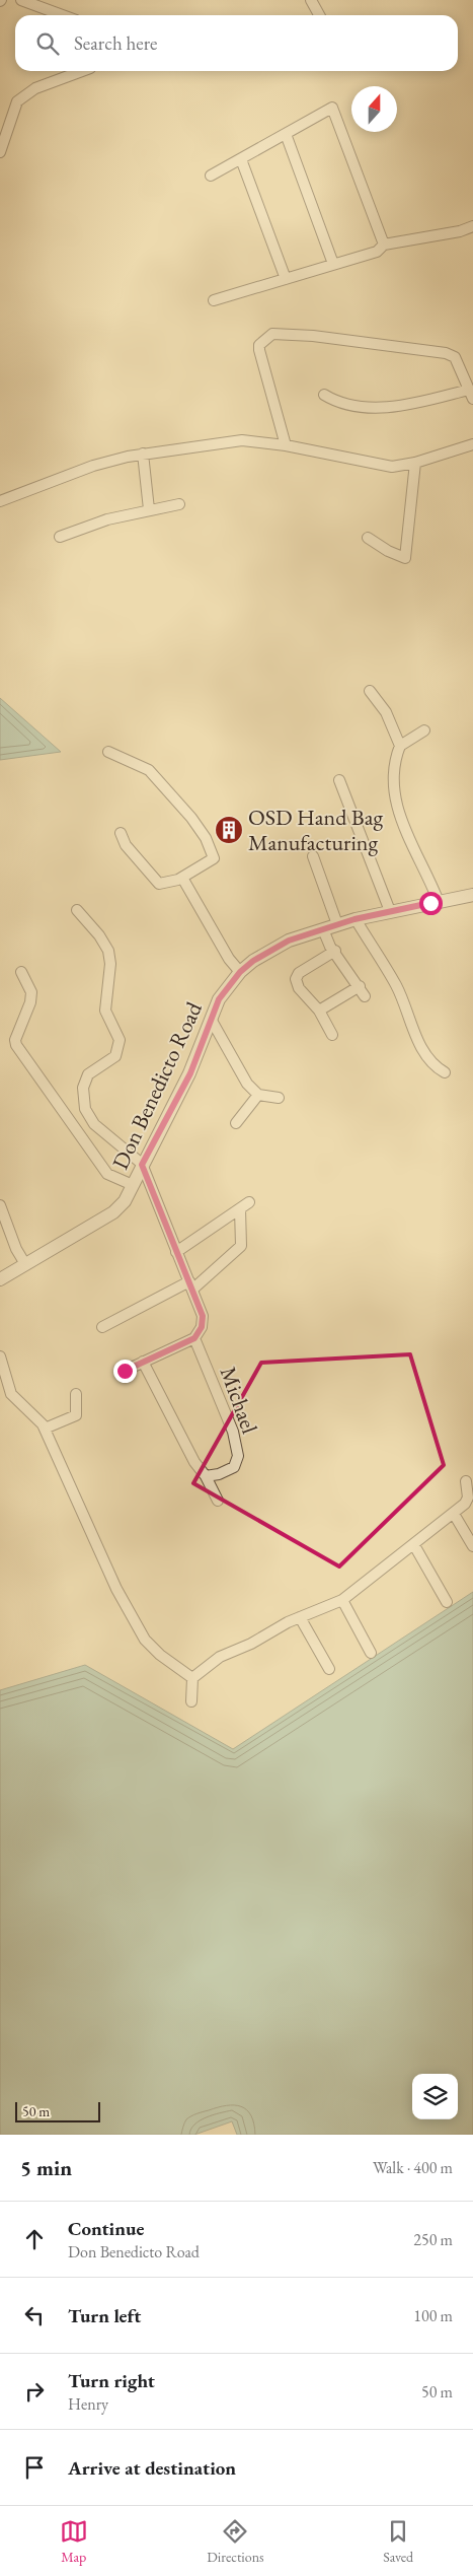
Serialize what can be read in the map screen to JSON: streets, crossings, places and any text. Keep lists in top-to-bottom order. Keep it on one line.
{"streets":{"street":["Don Benedicto Road","Michael"]},"places":{"building":["OSD Hand Bag Manufacturing"]},"scale_bar":"50 m","north":"top","page":{"search":"Search here","scale":"50 m","heading":["5 min","Walk · 400 m"],"list":[["Continue","Don Benedicto Road","250 m"],["Turn left","100 m"],["Turn right","Henry","50 m"],"Arrive at destination"],"nav":["Map","Directions","Saved"]}}
